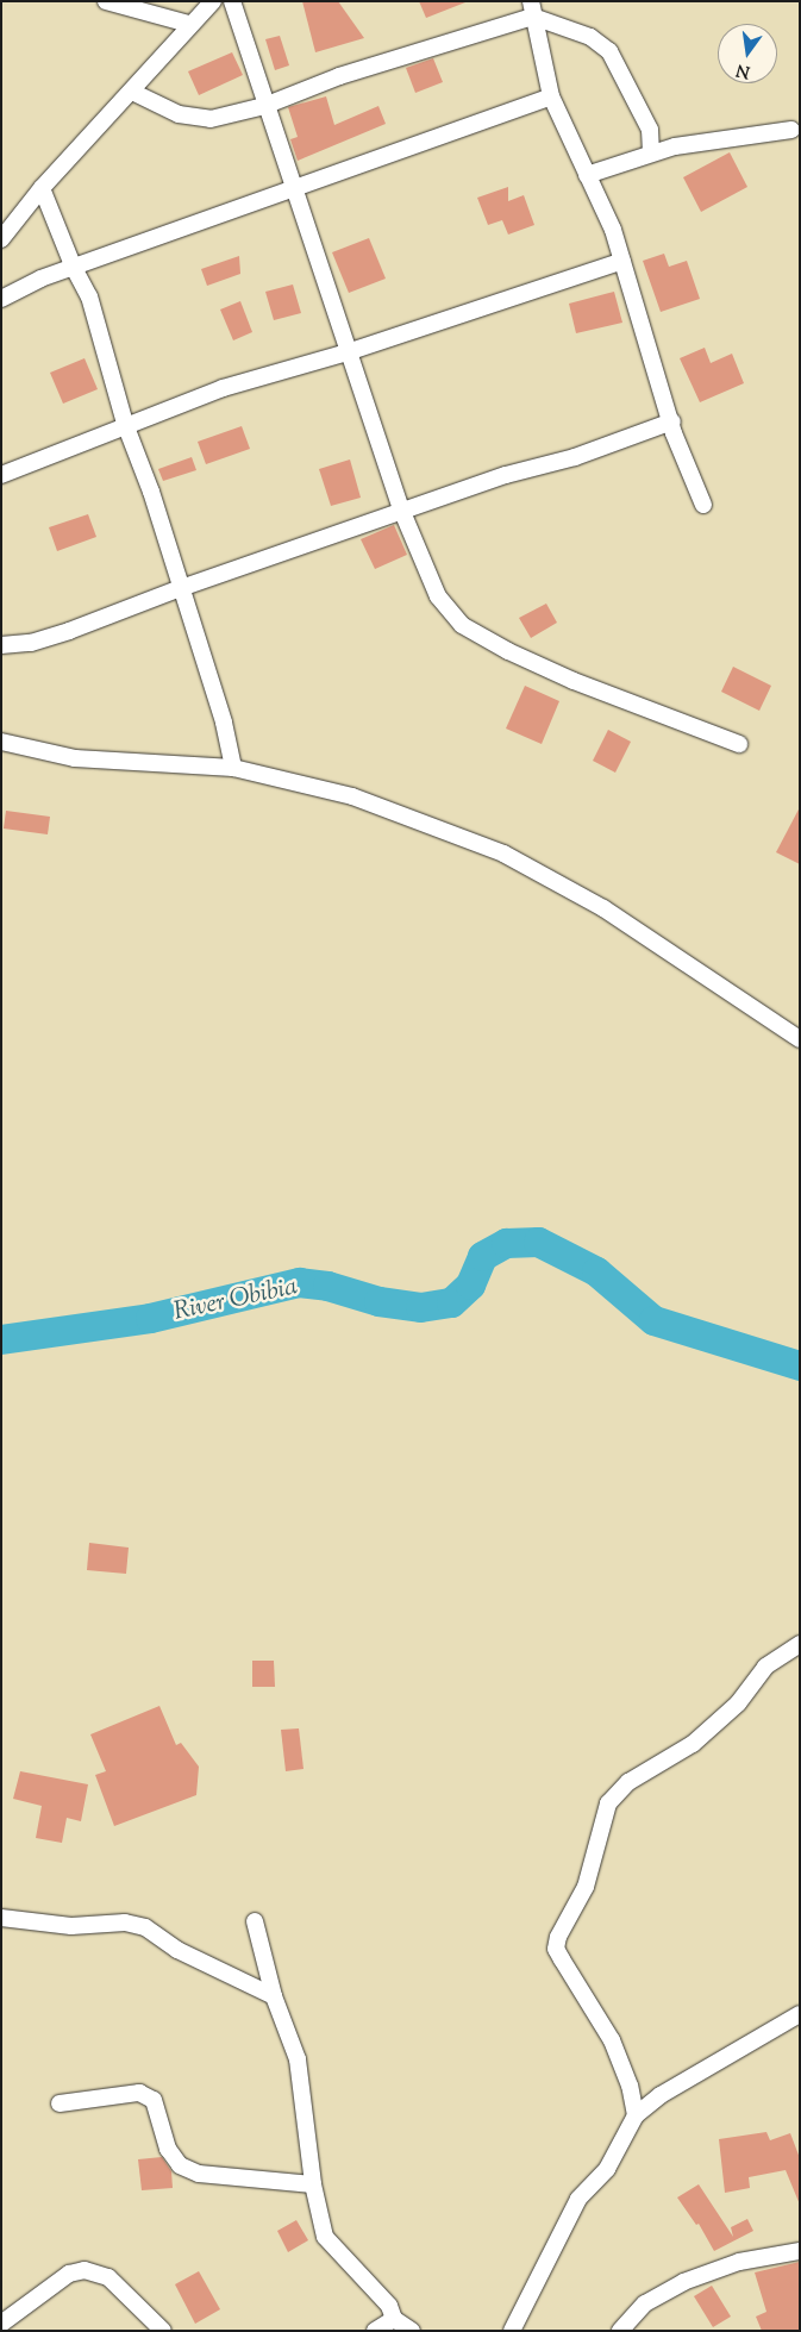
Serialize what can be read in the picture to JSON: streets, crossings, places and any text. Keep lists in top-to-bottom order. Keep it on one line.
{"water":["River Obibia"],"north":"bottom"}
